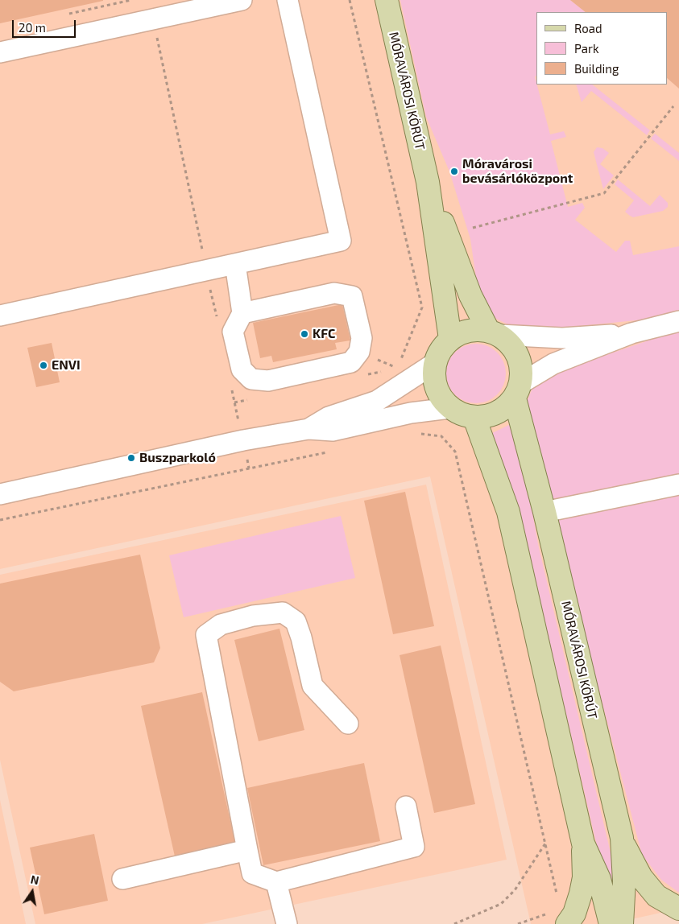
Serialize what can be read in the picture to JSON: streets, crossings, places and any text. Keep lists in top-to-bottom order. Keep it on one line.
{"streets":{"main road":["MÓRAVÁROSI KÖRÚT"]},"places":["Móravárosi bevásárlóközpont","KFC","ENVI","Buszparkoló"],"legend":["Road","Park","Building"],"scale_bar":"20 m","north":"top"}
